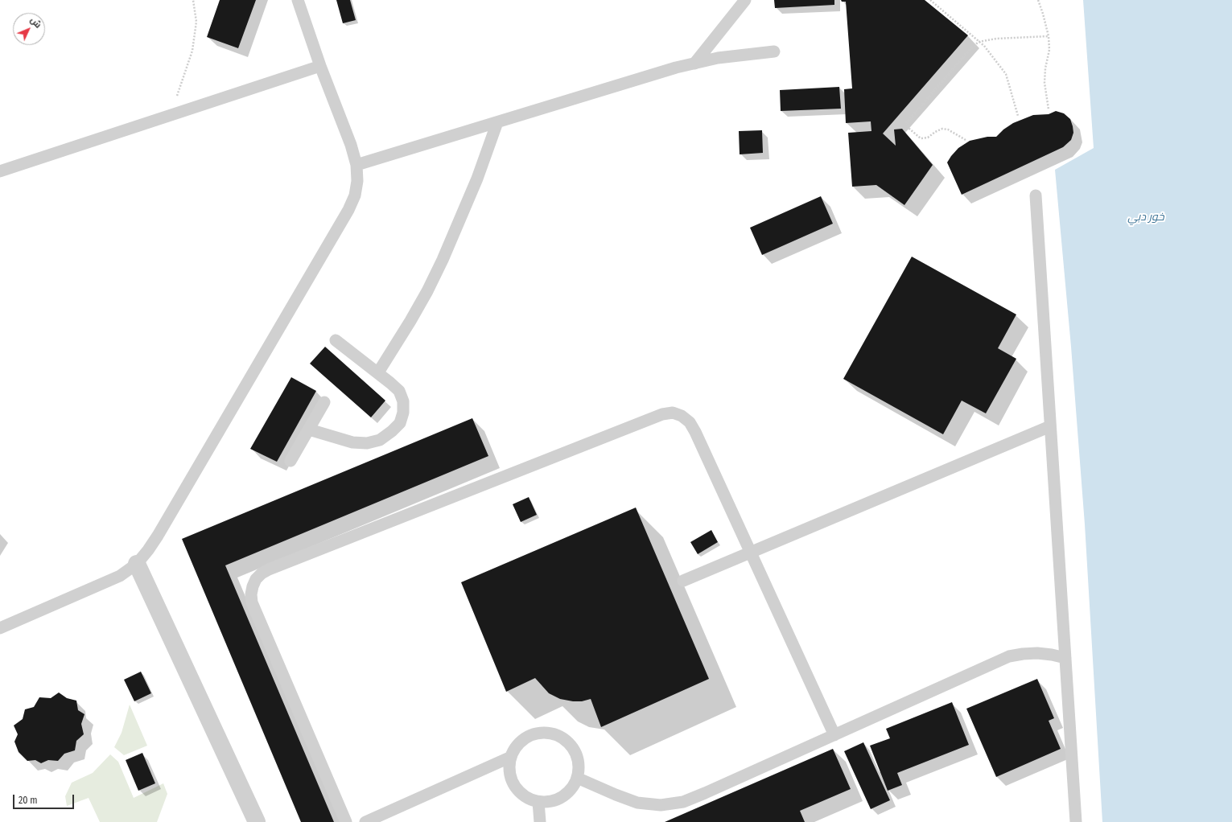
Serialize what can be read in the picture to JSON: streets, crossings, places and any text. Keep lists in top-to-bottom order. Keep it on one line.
{"water":["خور دبي"],"scale_bar":"20 m","north":"top right"}
